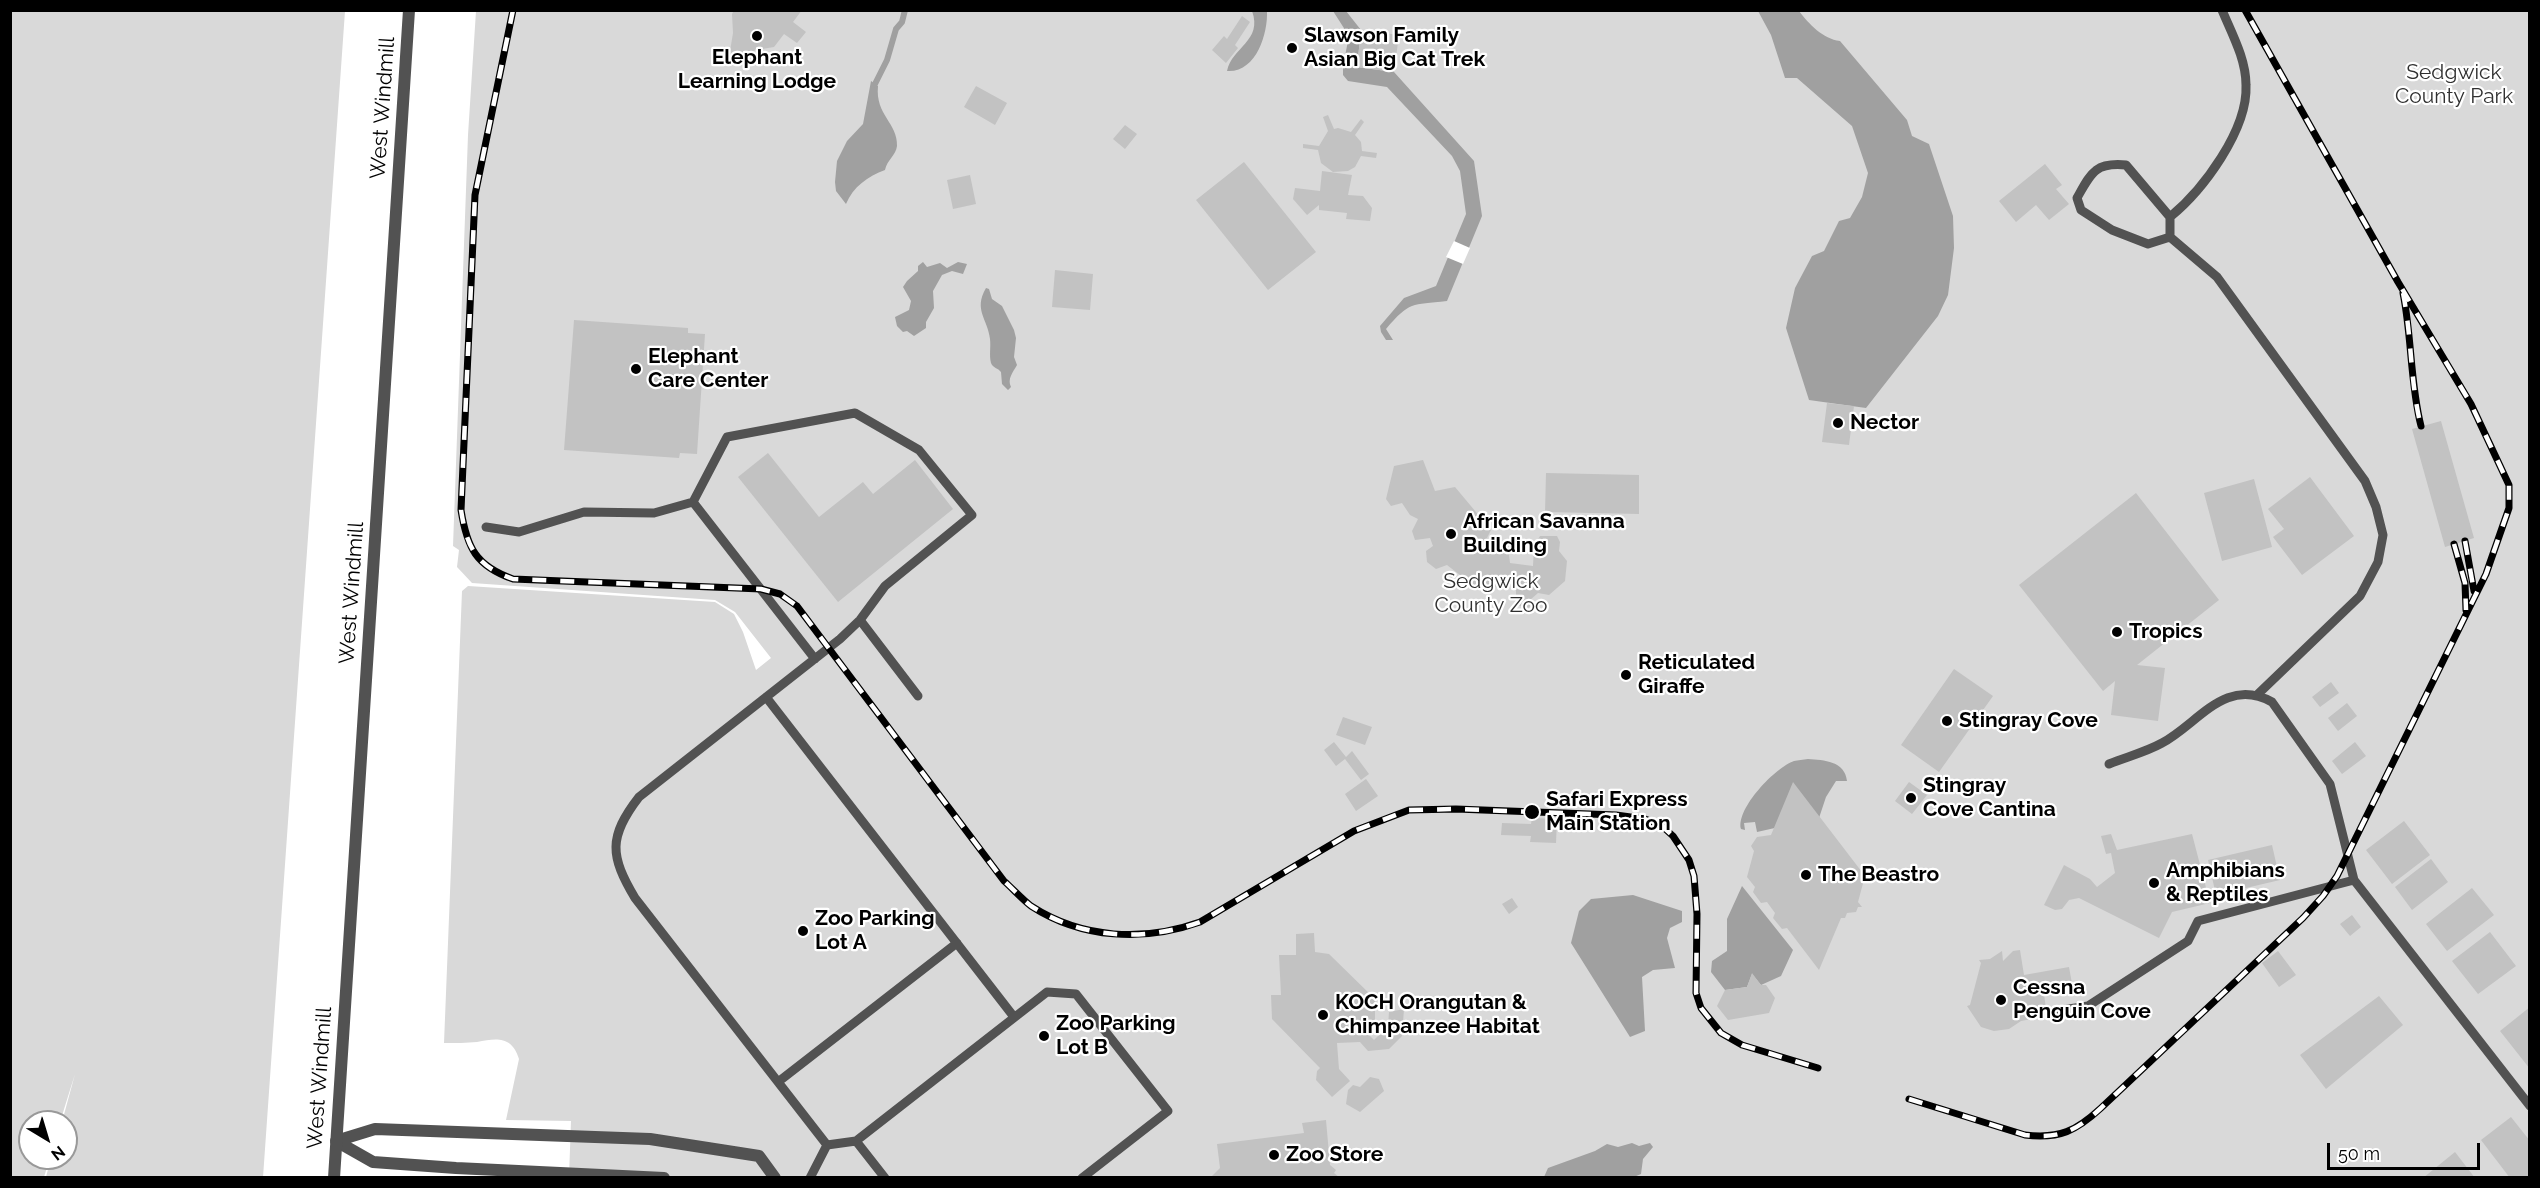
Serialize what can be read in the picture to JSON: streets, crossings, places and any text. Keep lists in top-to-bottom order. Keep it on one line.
{"streets":{"street":["West Windmill"]},"parks":["Sedgwick County Park","Sedgwick County Zoo"],"places":["Elephant Learning Lodge","Slawson Family Asian Big Cat Trek","Elephant Care Center","Nector","African Savanna Building","Tropics","Reticulated Giraffe","Stingray Cove","Stingray Cove Cantina","Safari Express Main Station","The Beastro","Amphibians & Reptiles","Zoo Parking Lot A","Cessna Penguin Cove","KOCH Orangutan & Chimpanzee Habitat","Zoo Parking Lot B","Zoo Store"],"scale_bar":"50 m","north":"bottom right"}
